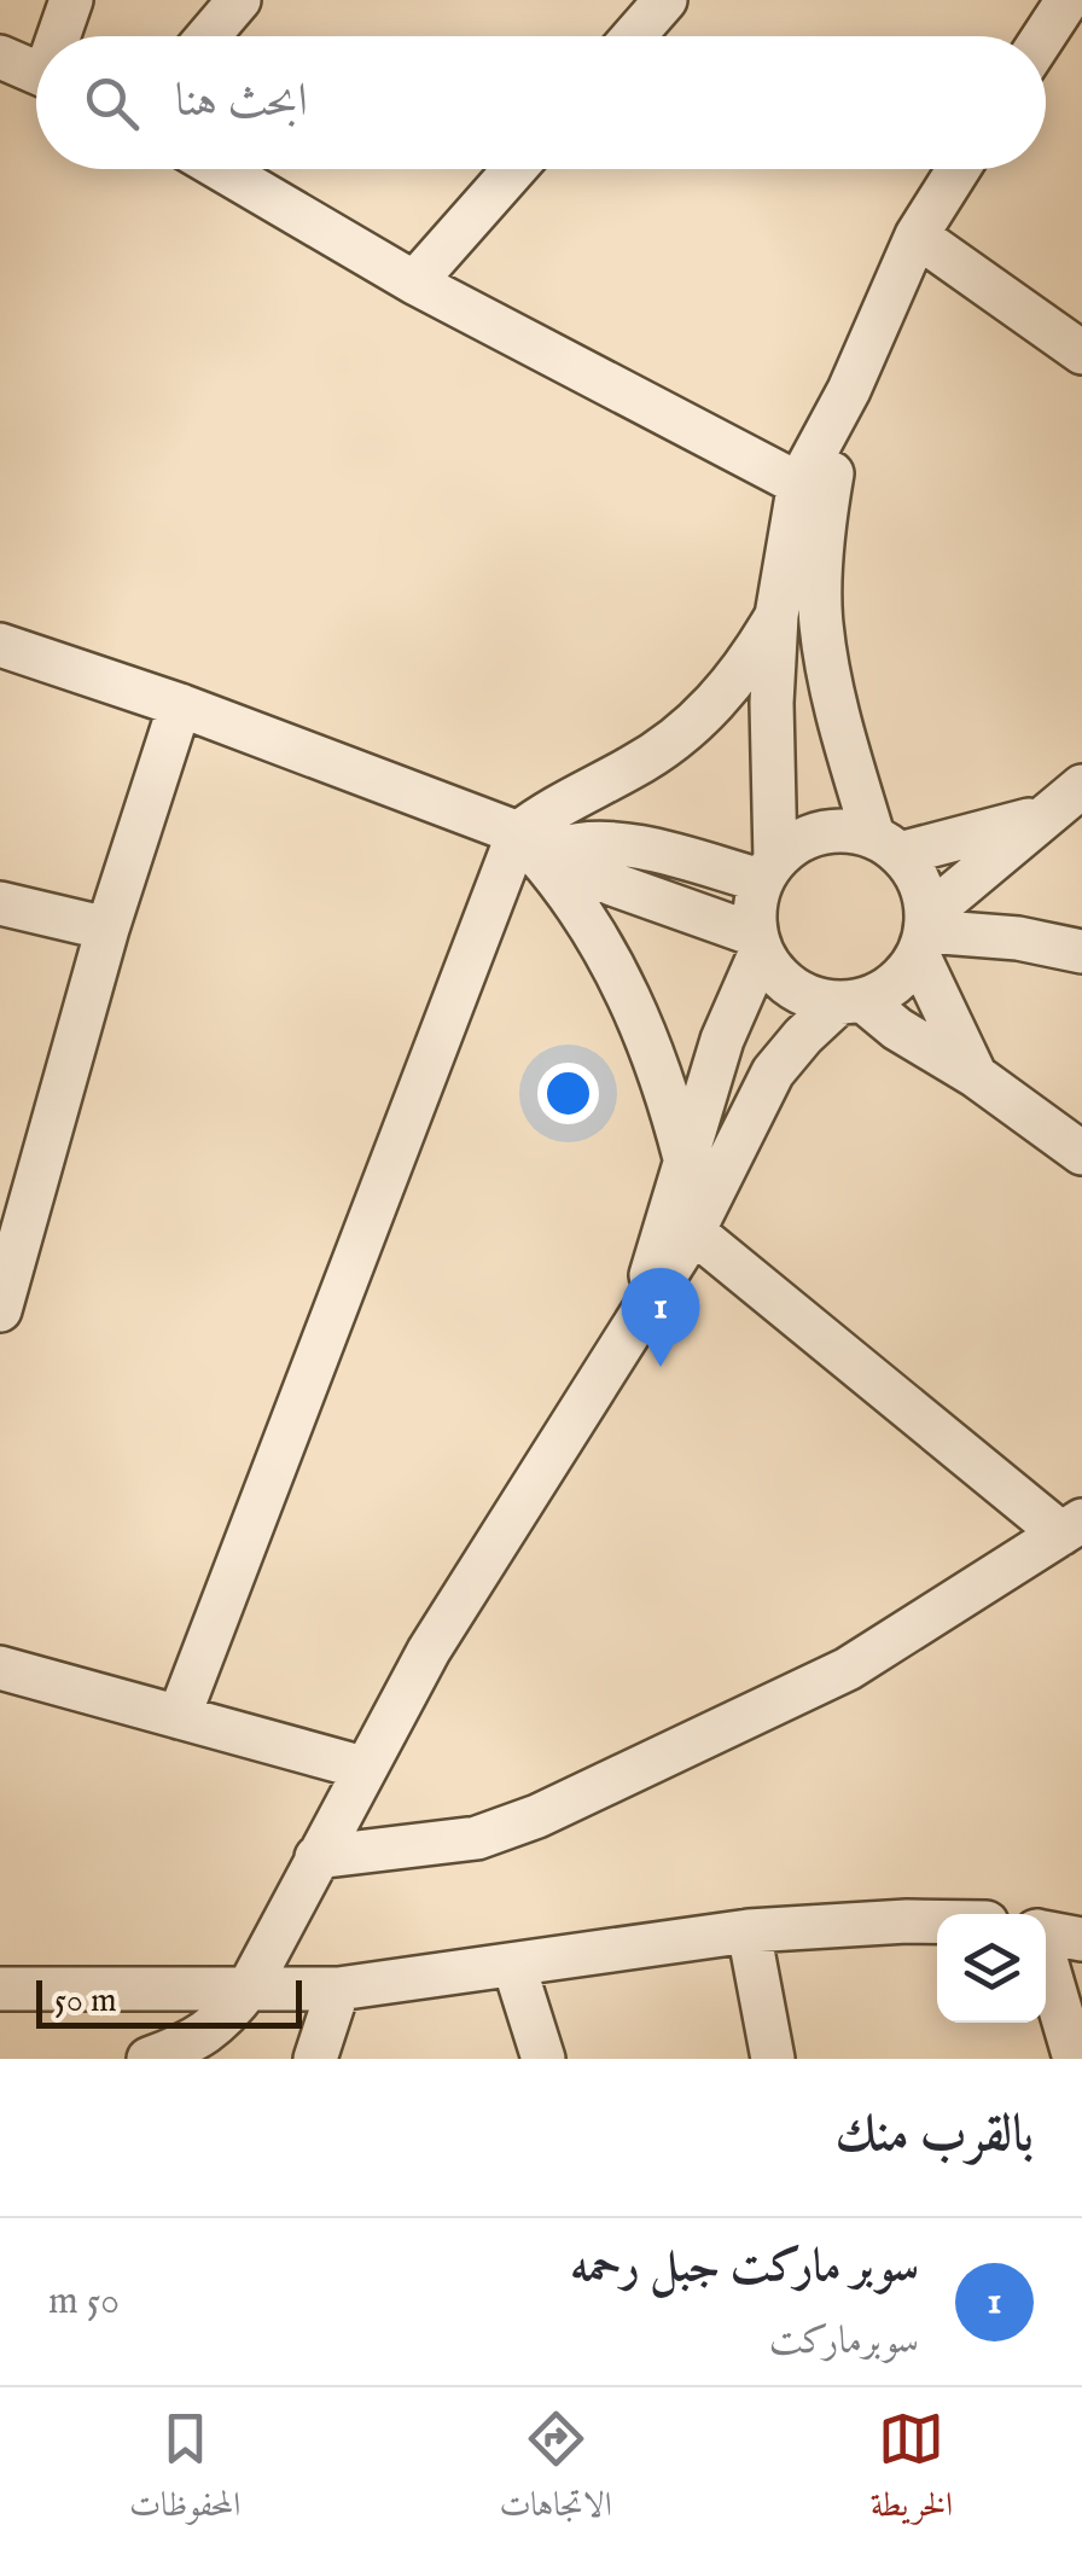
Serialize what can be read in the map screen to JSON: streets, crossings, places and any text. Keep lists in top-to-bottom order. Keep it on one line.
{"scale_bar":"50 m","page":{"search":"ابحث هنا","pins":"1","scale":"50 m","heading":"بالقرب منك","list":[{"mark":"1","name":"سوبر ماركت جبل رحمه","note":"سوبرماركت","value":"50 m"}],"nav":["الخريطة","الاتجاهات","المحفوظات"]}}
